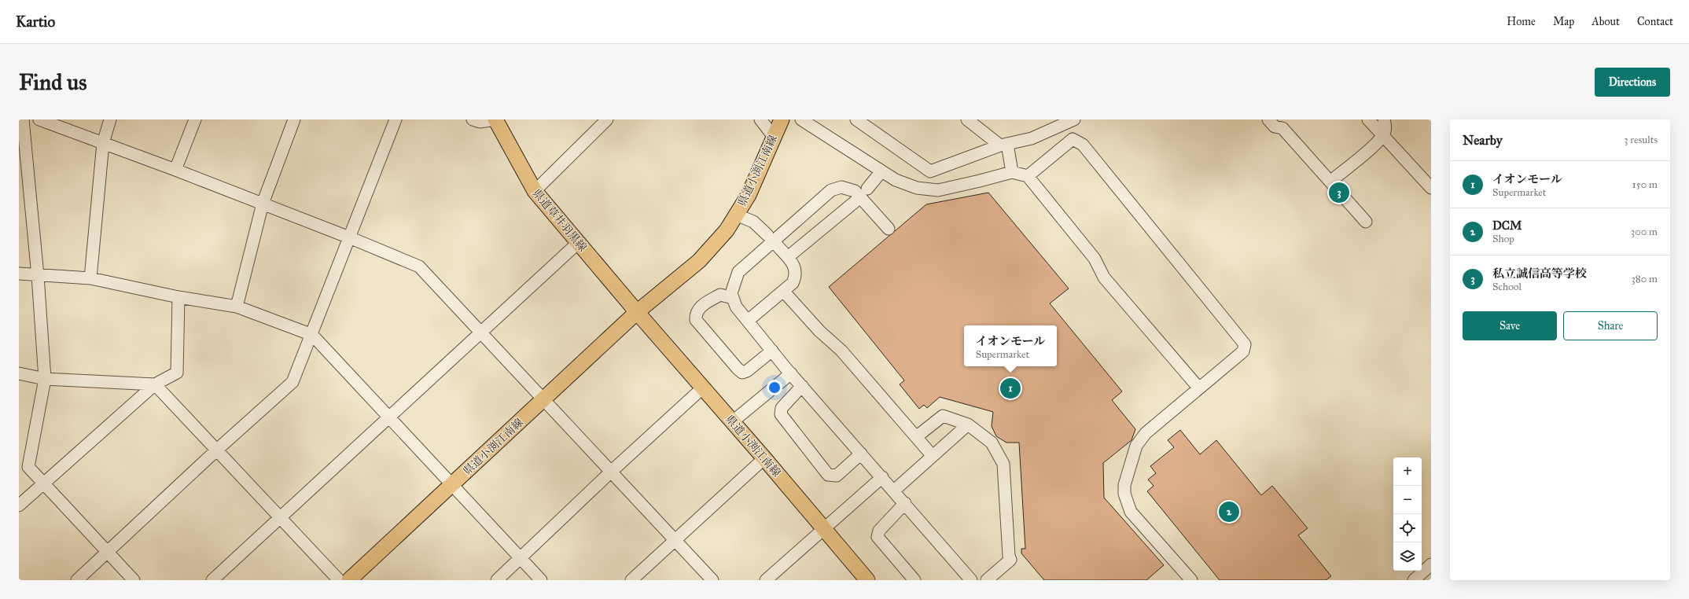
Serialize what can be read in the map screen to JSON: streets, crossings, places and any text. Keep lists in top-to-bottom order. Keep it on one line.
{"streets":{"main road":["県道小渕江南線","県道草井羽黒線"]},"crossings":[["県道小渕江南線","県道草井羽黒線"]],"page":{"header":"Kartio","nav":["Home","Map","About","Contact"],"buttons":["Directions",["Save","Share"]],"title":"Find us","heading":["Nearby","3 results"],"list":[{"mark":"1","name":"イオンモール","note":"Supermarket","value":"150 m"},{"mark":"2","name":"DCM","note":"Shop","value":"300 m"},{"mark":"3","name":"私立誠信高等学校","note":"School","value":"380 m"}],"pins":["3","1","2"],"popup":["イオンモール","Supermarket"],"map_buttons":["+","−"]}}
